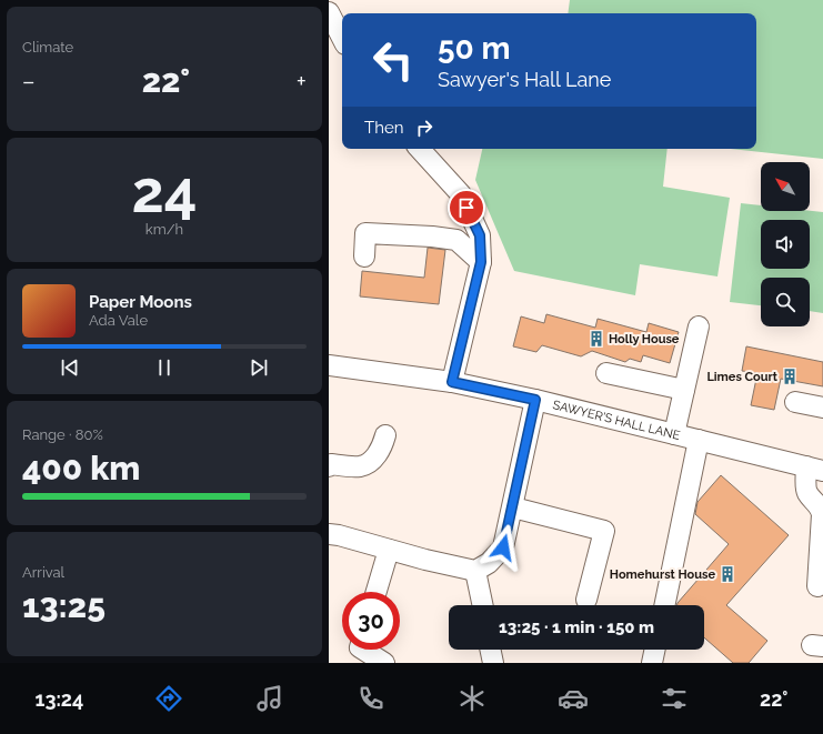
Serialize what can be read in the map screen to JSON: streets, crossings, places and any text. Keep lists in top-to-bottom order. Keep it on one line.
{"streets":{"street":["SAWYER'S HALL LANE"]},"places":{"building":["Holly House","Limes Court","Homehurst House"]},"north":"top left","page":{"tile":["Climate",["24","km/h"],["Range · 80%","400 km"],["Arrival","13:25"]],"turn":["50 m","Sawyer's Hall Lane"],"heat":["−","22°","+"],"then":"Then","song":["Paper Moons","Ada Vale"],"limit":"30","trip":"13:25 · 1 min · 150 m","tabs":["13:24","22°"]}}
